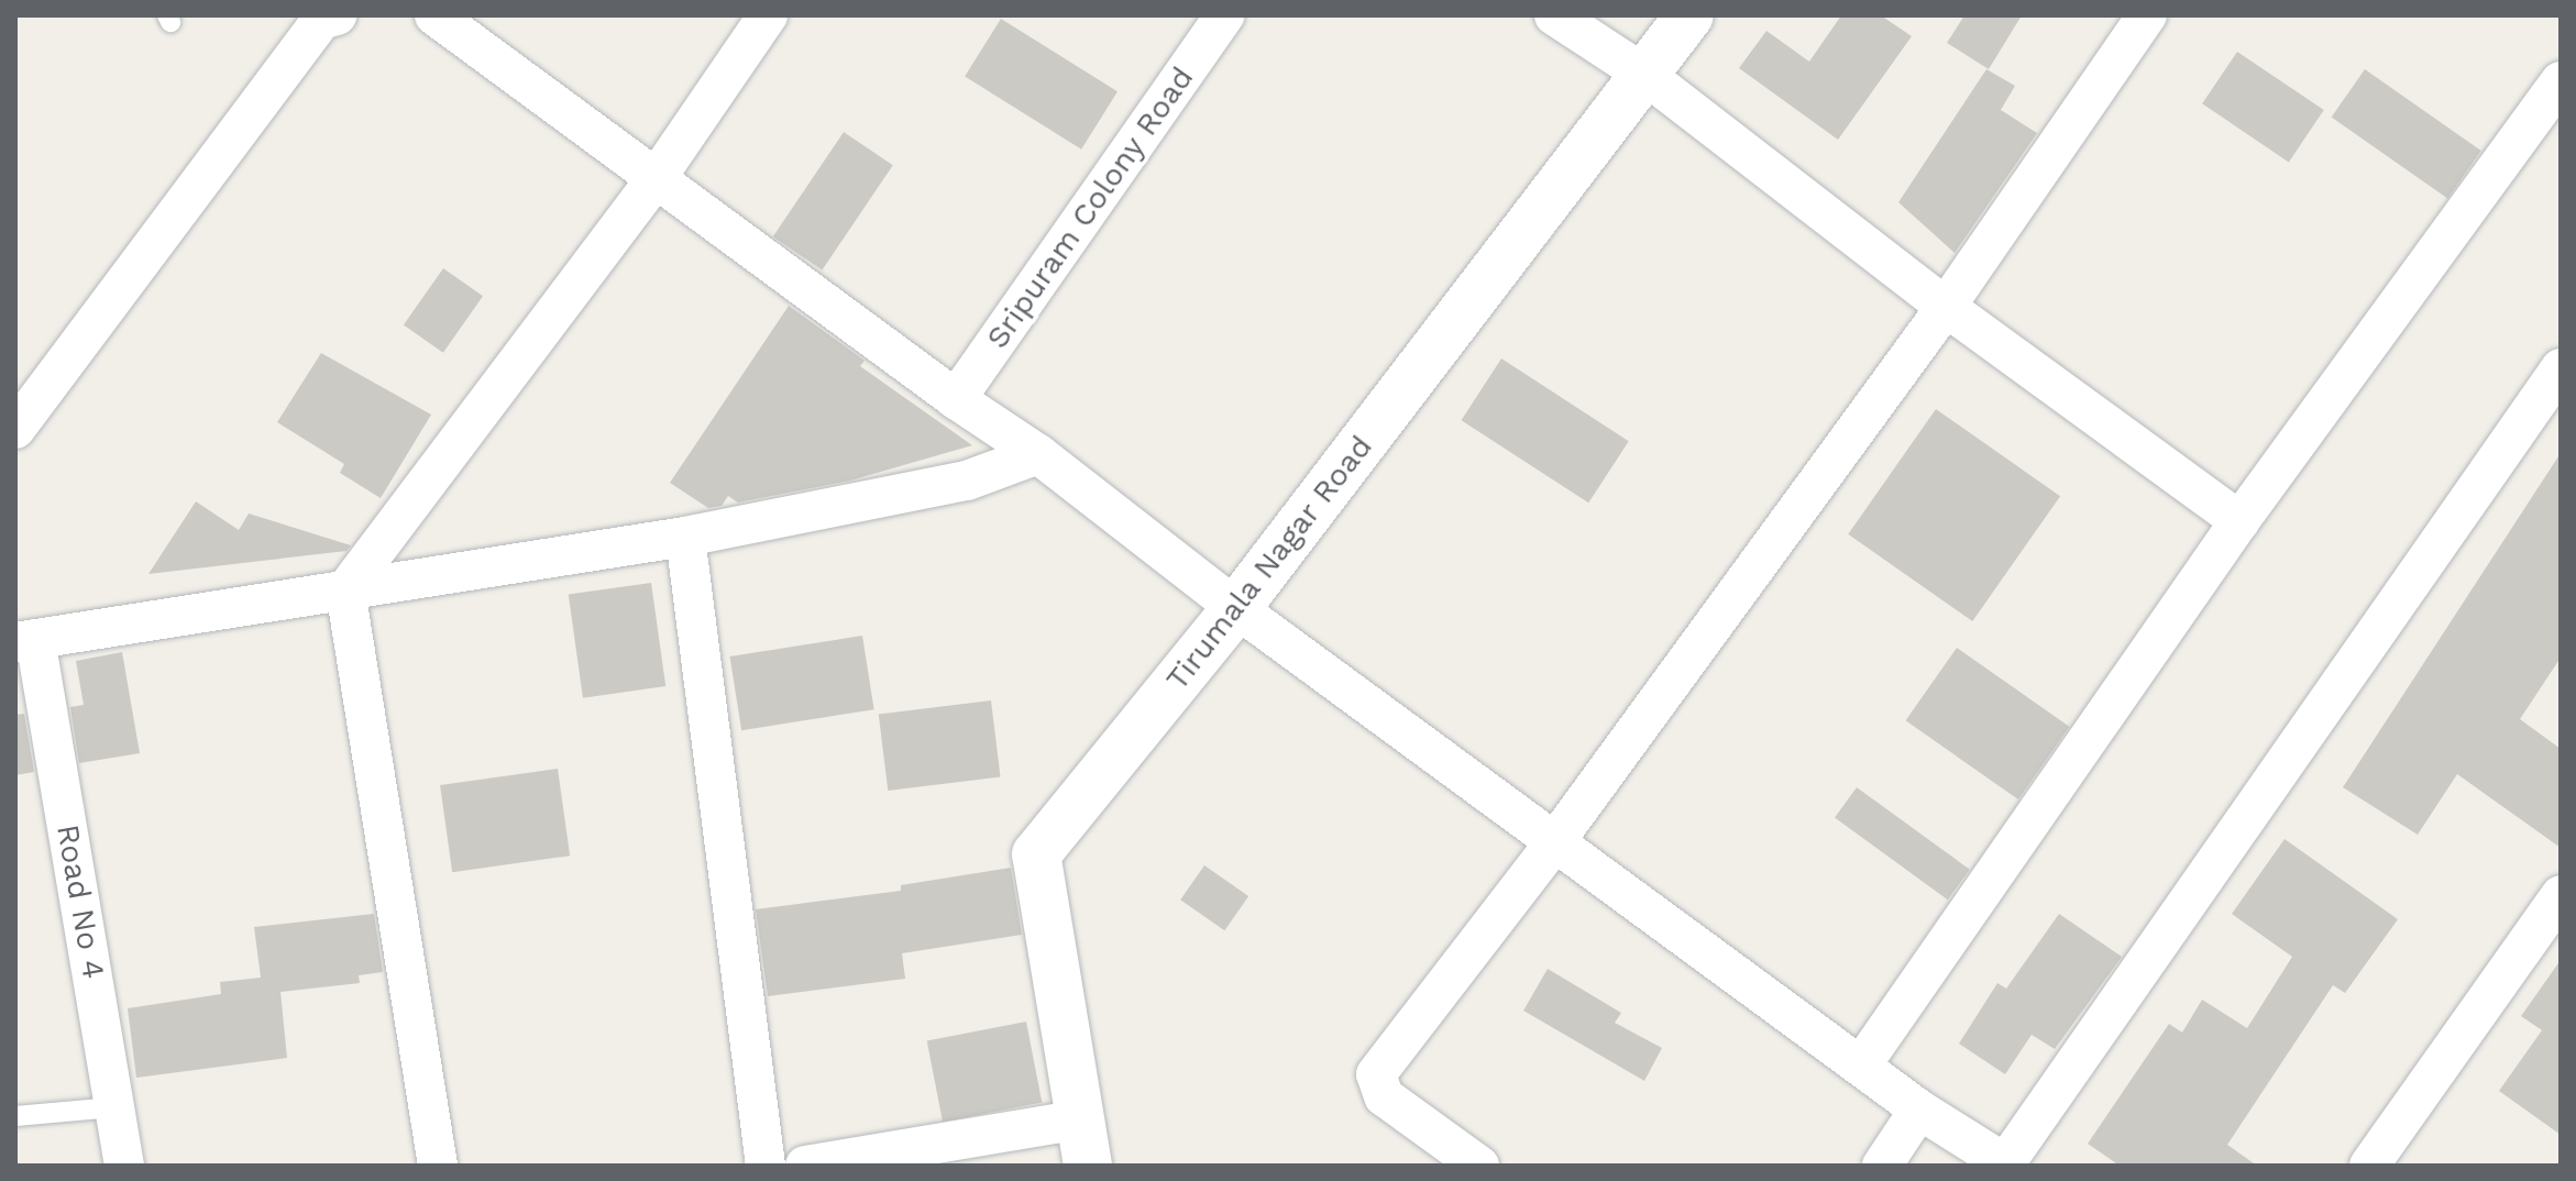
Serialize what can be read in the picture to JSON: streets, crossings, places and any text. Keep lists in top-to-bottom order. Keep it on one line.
{"streets":{"street":["Sripuram Colony Road","Tirumala Nagar Road","Road No 4"]}}
